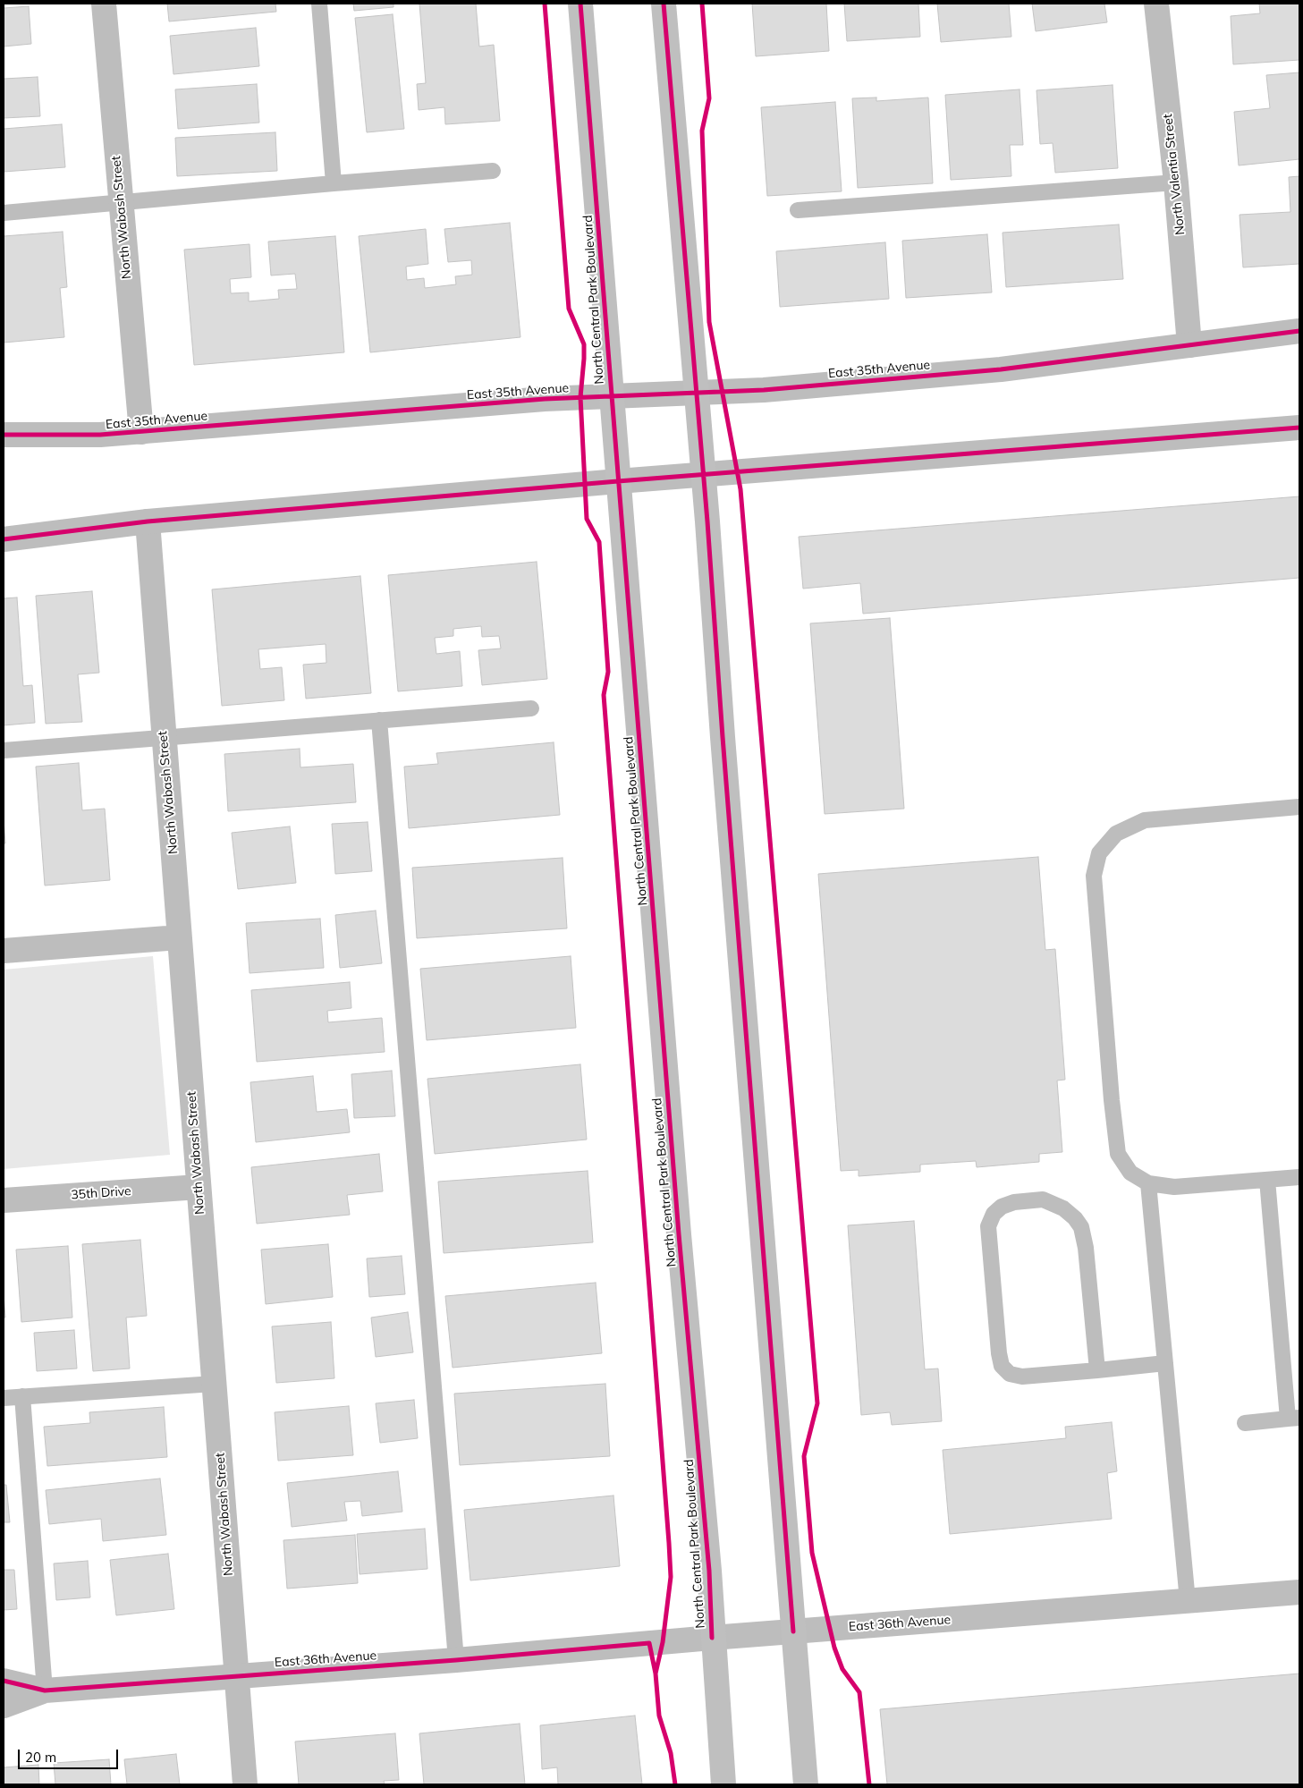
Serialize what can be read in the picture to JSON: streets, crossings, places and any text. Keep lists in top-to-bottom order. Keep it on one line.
{"streets":{"main road":["North Central Park Boulevard"],"street":["North Valentia Street","North Wabash Street","East 35th Avenue","35th Drive","East 36th Avenue"]},"crossings":[["North Valentia Street","East 35th Avenue"],["North Wabash Street","East 35th Avenue"],["North Wabash Street","35th Drive"],["North Wabash Street","East 36th Avenue"],["North Central Park Boulevard","East 35th Avenue"],["North Central Park Boulevard","East 36th Avenue"]],"scale_bar":"20 m"}
